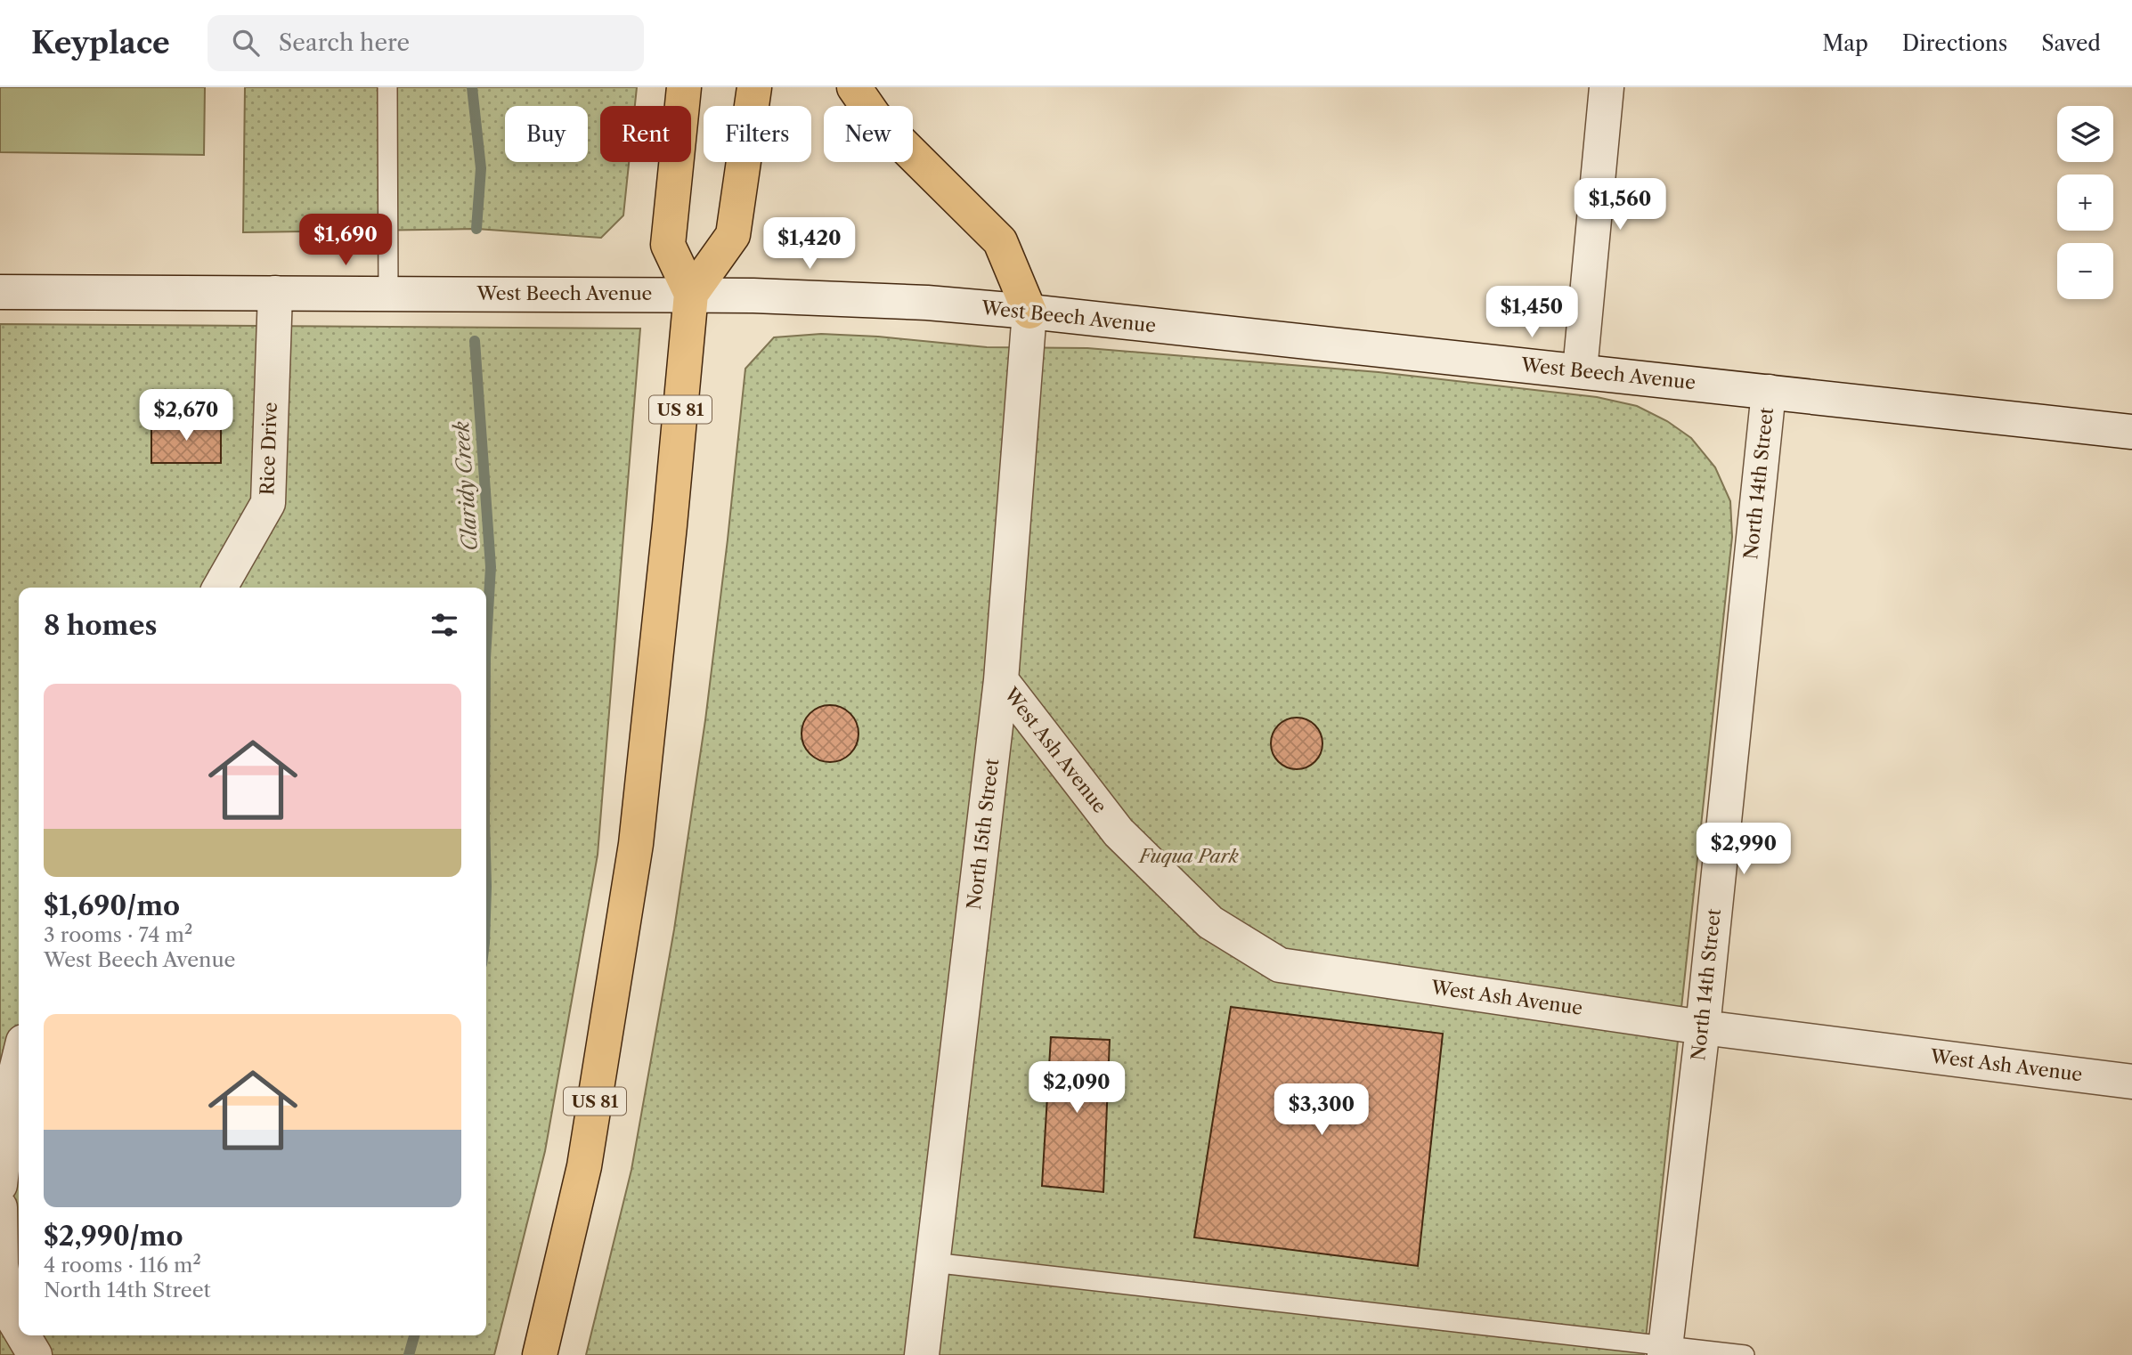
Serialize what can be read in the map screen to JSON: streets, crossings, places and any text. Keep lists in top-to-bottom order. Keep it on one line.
{"streets":{"main road":["US 81"],"street":["West Beech Avenue","Rice Drive","North 14th Street","West Ash Avenue","North 15th Street"]},"crossings":[["West Beech Avenue","US 81"],["West Beech Avenue","Rice Drive"],["West Beech Avenue","North 14th Street"],["West Beech Avenue","North 15th Street"],["North 14th Street","West Ash Avenue"],["West Ash Avenue","North 15th Street"]],"water":["Claridy Creek"],"parks":["Fuqua Park"],"page":{"header":"Keyplace","search":"Search here","nav":["Map","Directions","Saved"],"map_buttons":["+","−"],"chip":["Buy","Rent","Filters","New"],"price":["$1,560","$1,690","$1,420","$1,450","$2,670","$2,990","$2,090","$3,300"],"heading":"8 homes","list":[{"name":"$1,690/mo","note":"3 rooms · 74 m² · West Beech Avenue"},{"name":"$2,990/mo","note":"4 rooms · 116 m² · North 14th Street"}]}}
